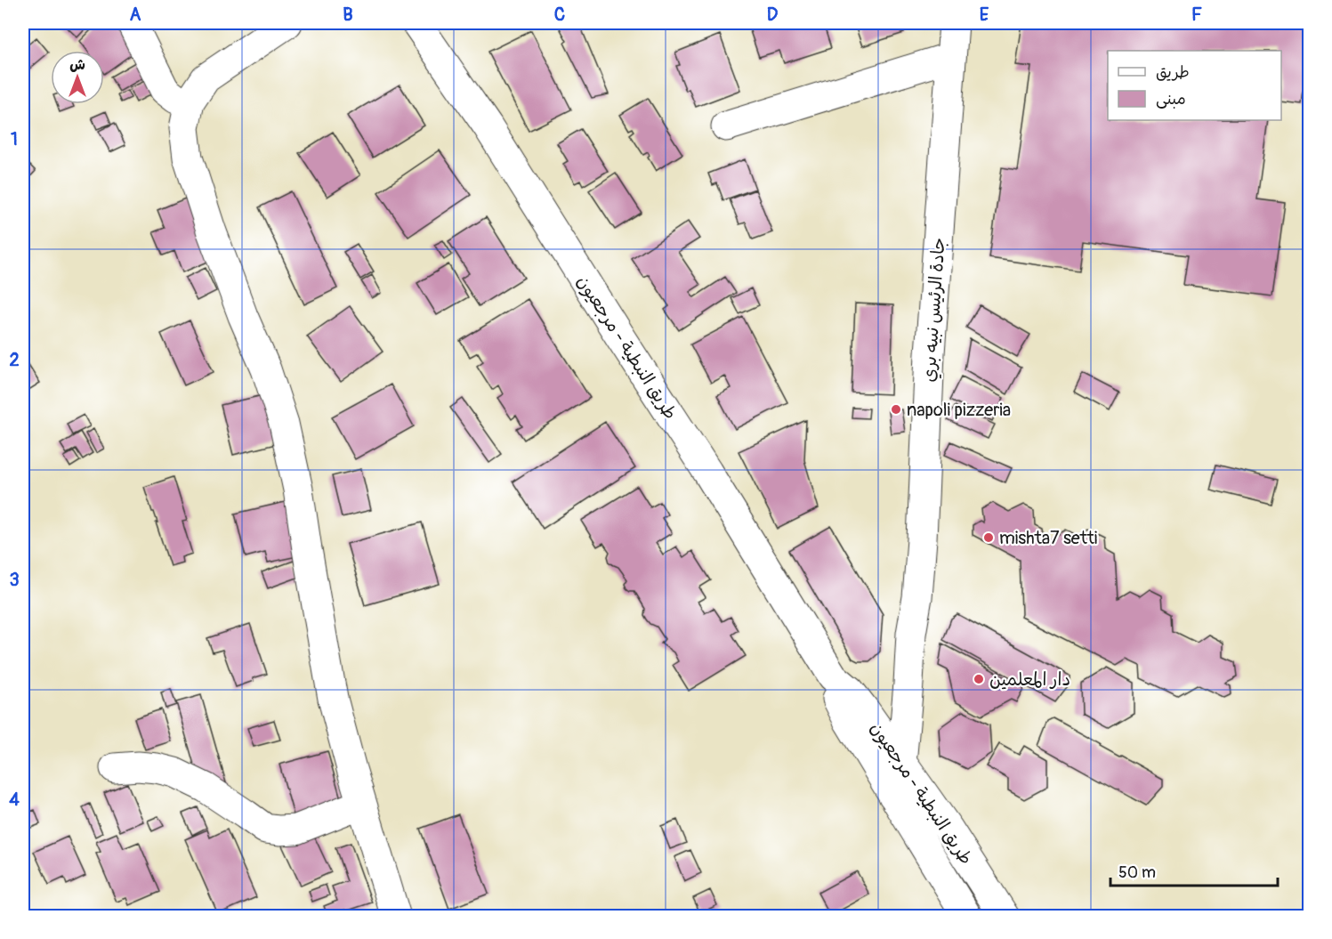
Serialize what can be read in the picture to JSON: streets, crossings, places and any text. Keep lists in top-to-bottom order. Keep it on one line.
{"streets":{"main road":["جادة الرئيس نبيه بري","طريق النبطية - مرجعيون"]},"crossings":[["جادة الرئيس نبيه بري","طريق النبطية - مرجعيون"]],"places":["napoli pizzeria","mishta7 setti","دار المعلمين"],"legend":["طريق","مبنى"],"scale_bar":"50 m","north":"top","grid":{"columns":["A","B","C","D","E","F"],"rows":["1","2","3","4"]}}
